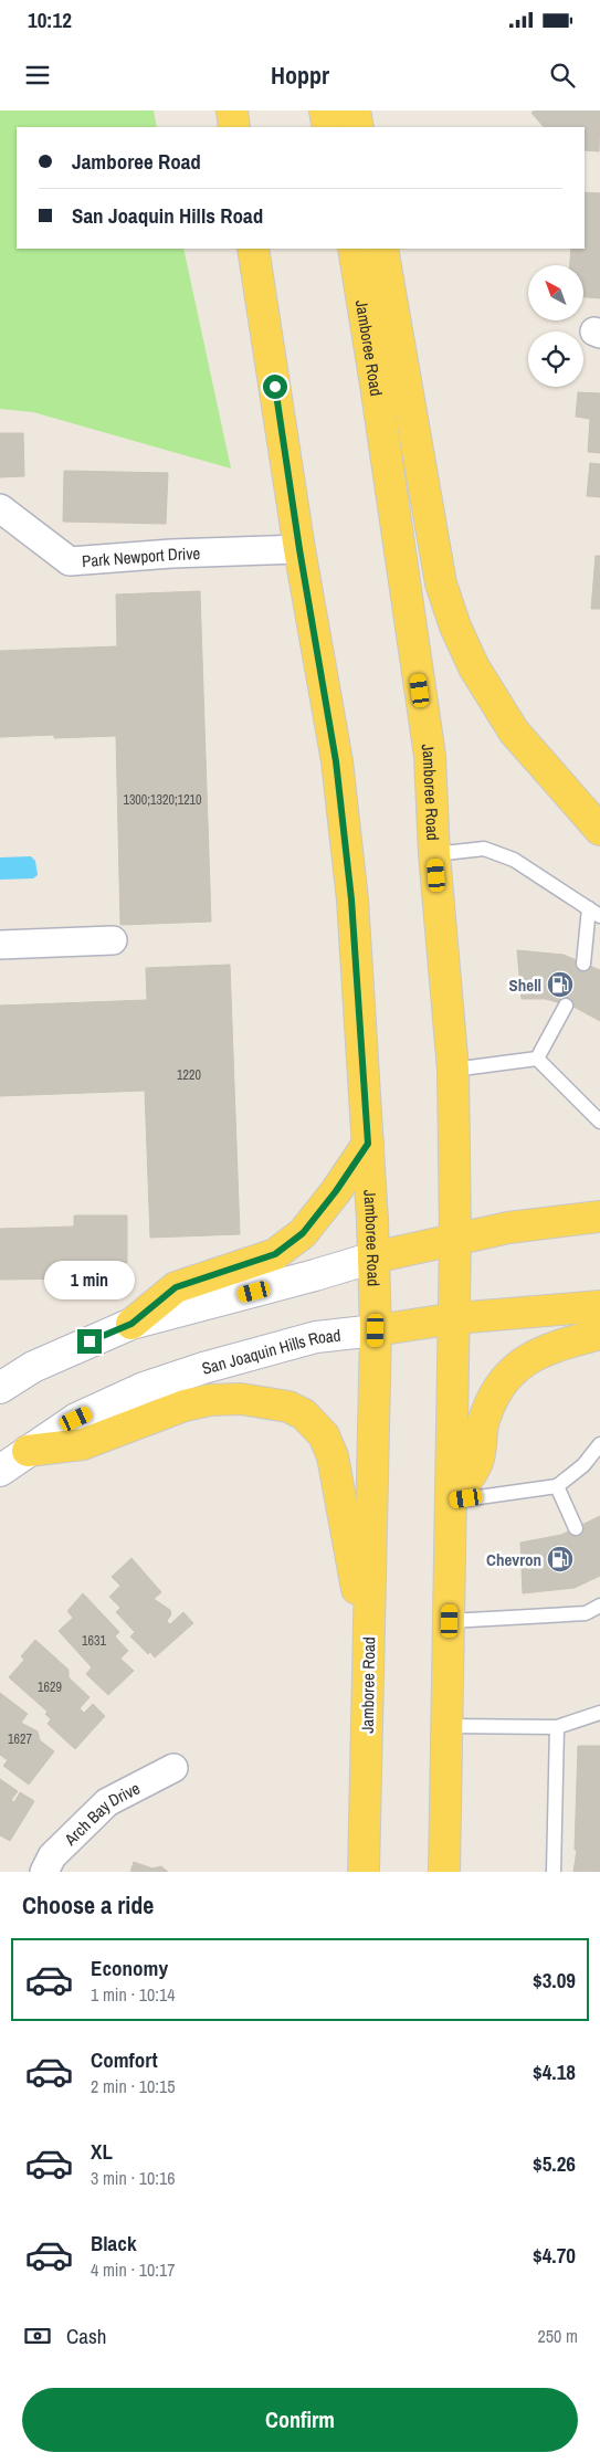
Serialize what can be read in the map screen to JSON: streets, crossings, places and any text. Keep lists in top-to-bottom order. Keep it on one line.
{"streets":{"main road":["Jamboree Road","San Joaquin Hills Road"],"street":["Park Newport Drive","Arch Bay Drive"]},"crossings":[["Jamboree Road","Park Newport Drive"],["Jamboree Road","San Joaquin Hills Road"]],"places":{"fuel station":["Shell","Chevron"]},"house_numbers":["1300;1320;1210","1220","1631","1629","1627"],"north":"top left","page":{"status":"10:12","header":"Hoppr","banner":["Jamboree Road","San Joaquin Hills Road"],"bubble":"1 min","heading":"Choose a ride","list":[{"name":"Economy","note":"1 min · 10:14","value":"$3.09"},{"name":"Comfort","note":"2 min · 10:15","value":"$4.18"},{"name":"XL","note":"3 min · 10:16","value":"$5.26"},{"name":"Black","note":"4 min · 10:17","value":"$4.70"}],"pay":["Cash","250 m"],"buttons":"Confirm"}}
